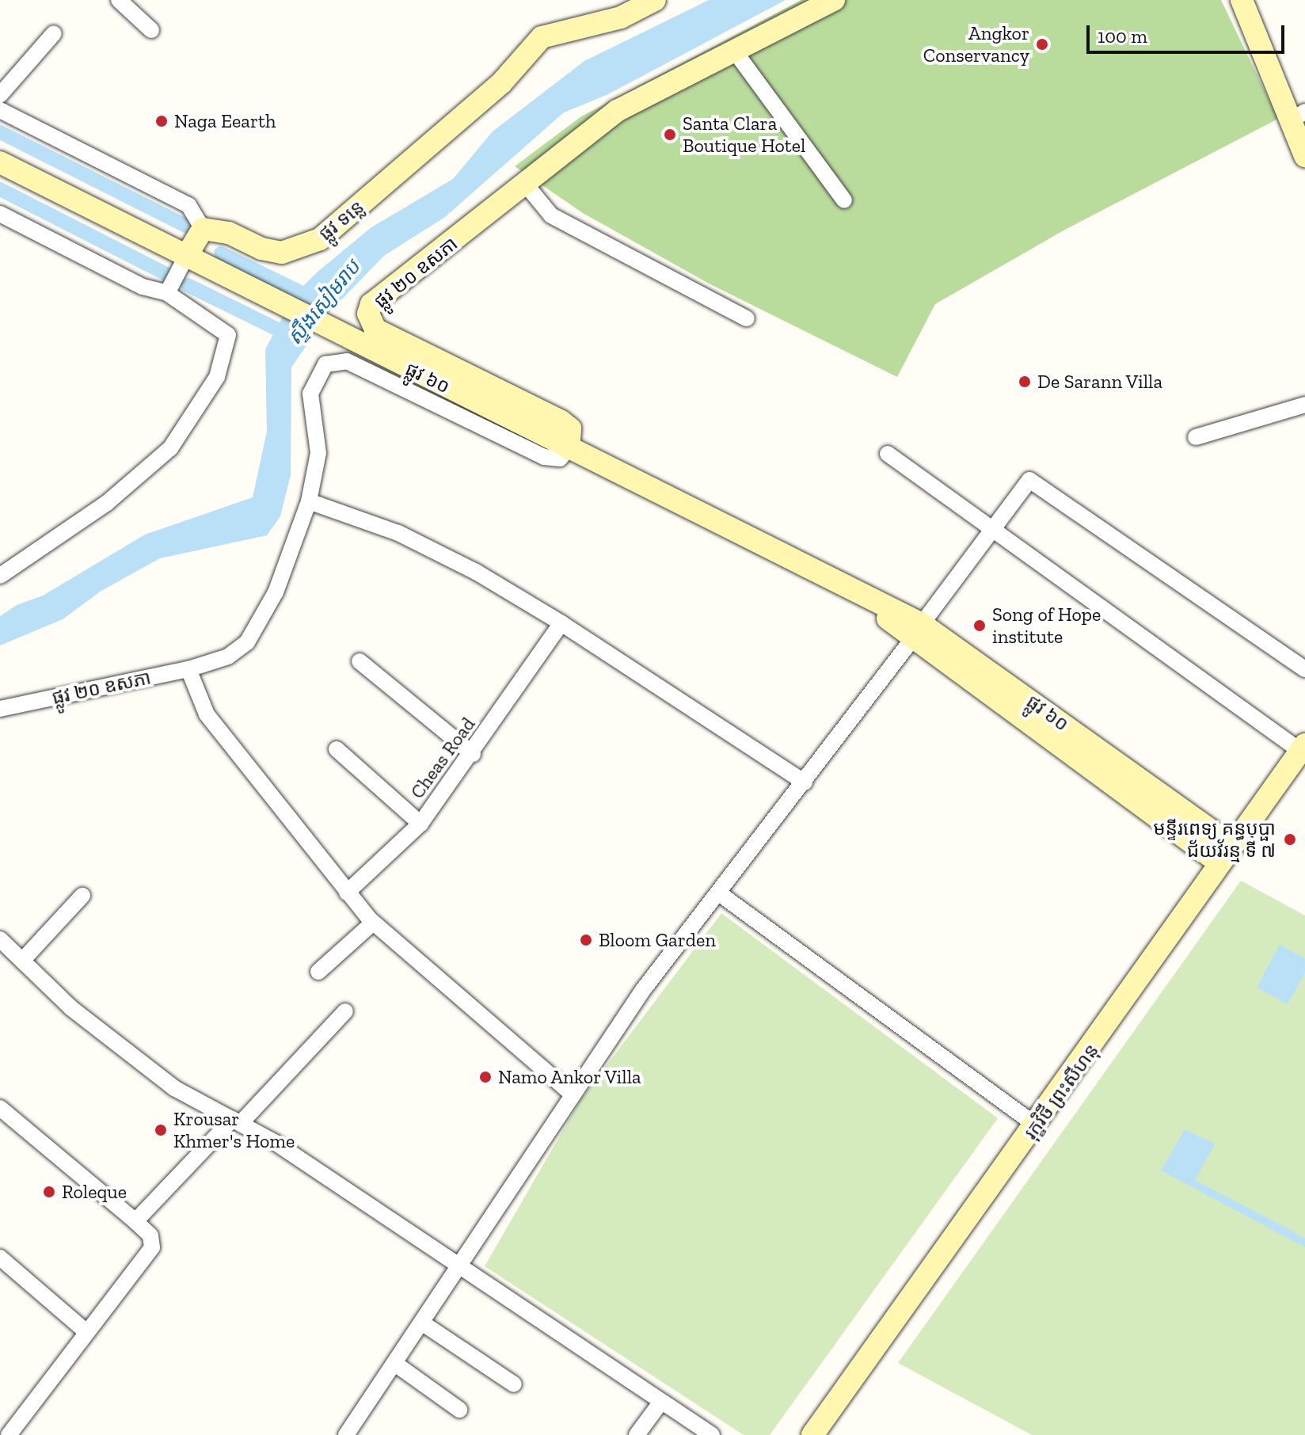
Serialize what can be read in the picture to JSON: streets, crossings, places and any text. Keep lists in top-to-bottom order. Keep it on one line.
{"streets":{"street":["ផ្លូវ ទន្លេ","ផ្លូវ ២០ ឧសភា","ផ្លូវ ៦០","Cheas Road","រុក្ខវិថី ព្រះសីហនុ"]},"crossings":[["ផ្លូវ ២០ ឧសភា","ផ្លូវ ៦០"],["ផ្លូវ ៦០","រុក្ខវិថី ព្រះសីហនុ"]],"water":["ស្ទឹងសៀមរាប"],"places":["Angkor Conservancy","Naga Eearth","Santa Clara Boutique Hotel","De Sarann Villa","Song of Hope institute","មន្ទីរពេទ្យ គន្ធបុប្ផា ជ័យវ័រន្ម ទី ៧","Bloom Garden","Namo Ankor Villa","Krousar Khmer's Home","Roleque"],"scale_bar":"100 m"}
